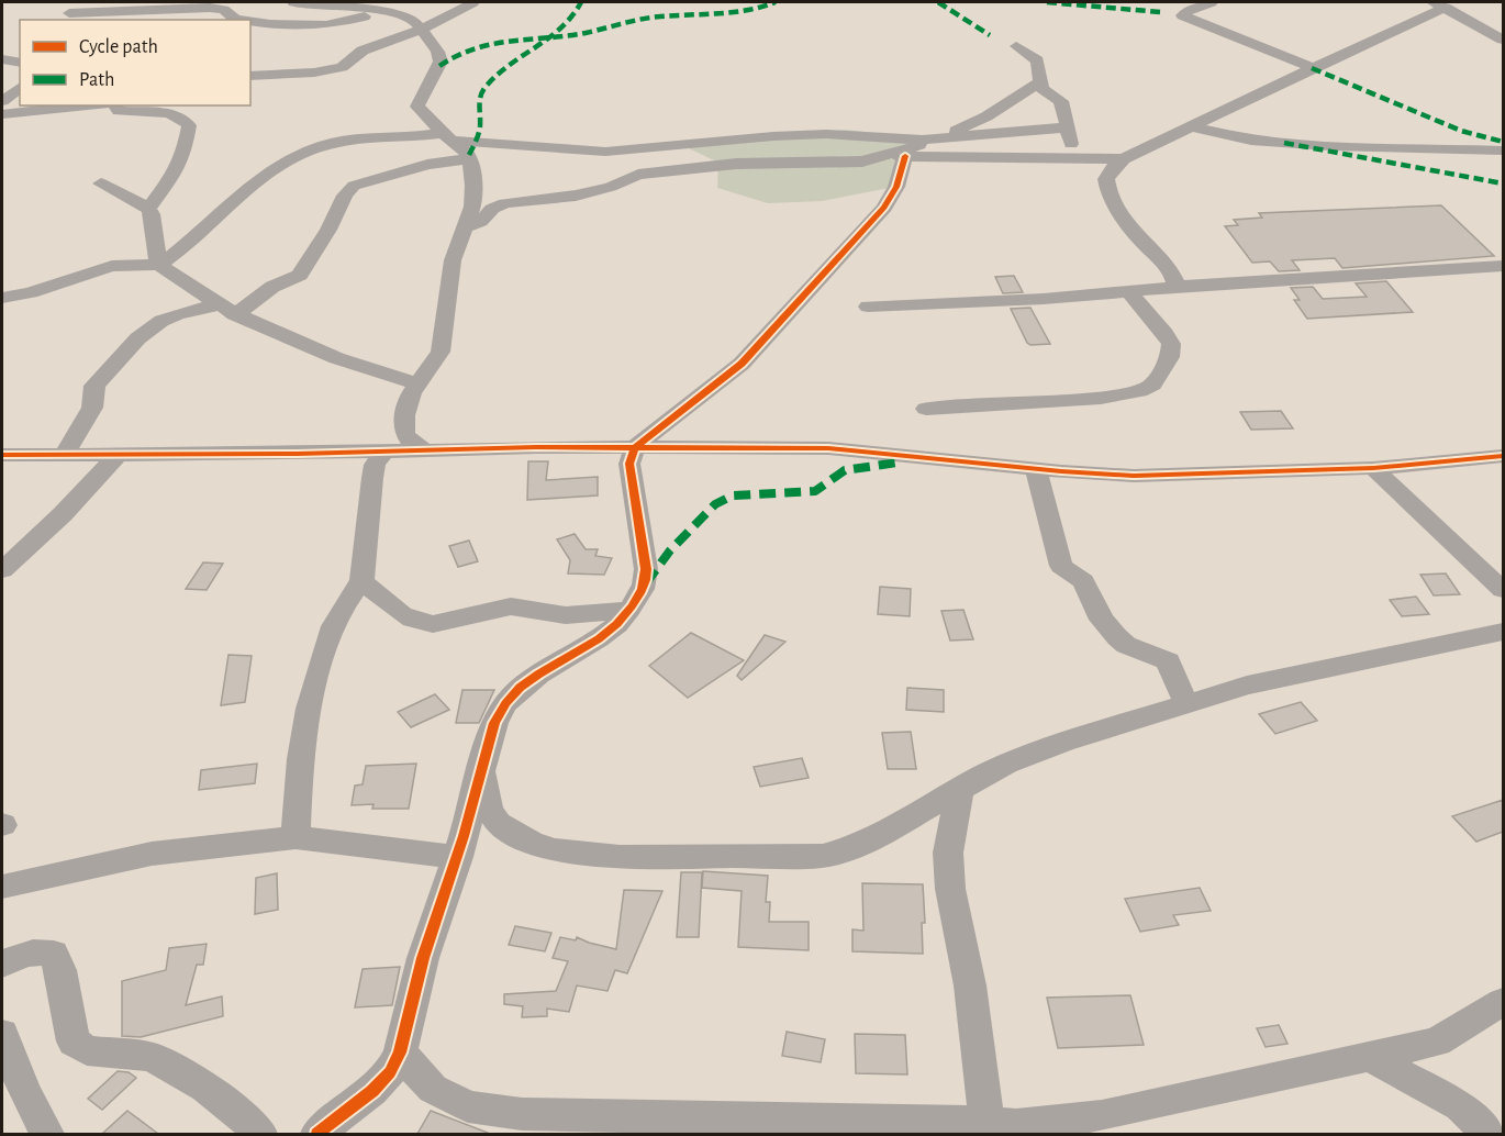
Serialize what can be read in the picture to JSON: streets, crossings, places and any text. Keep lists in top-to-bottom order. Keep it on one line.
{"legend":["Cycle path","Path"]}
